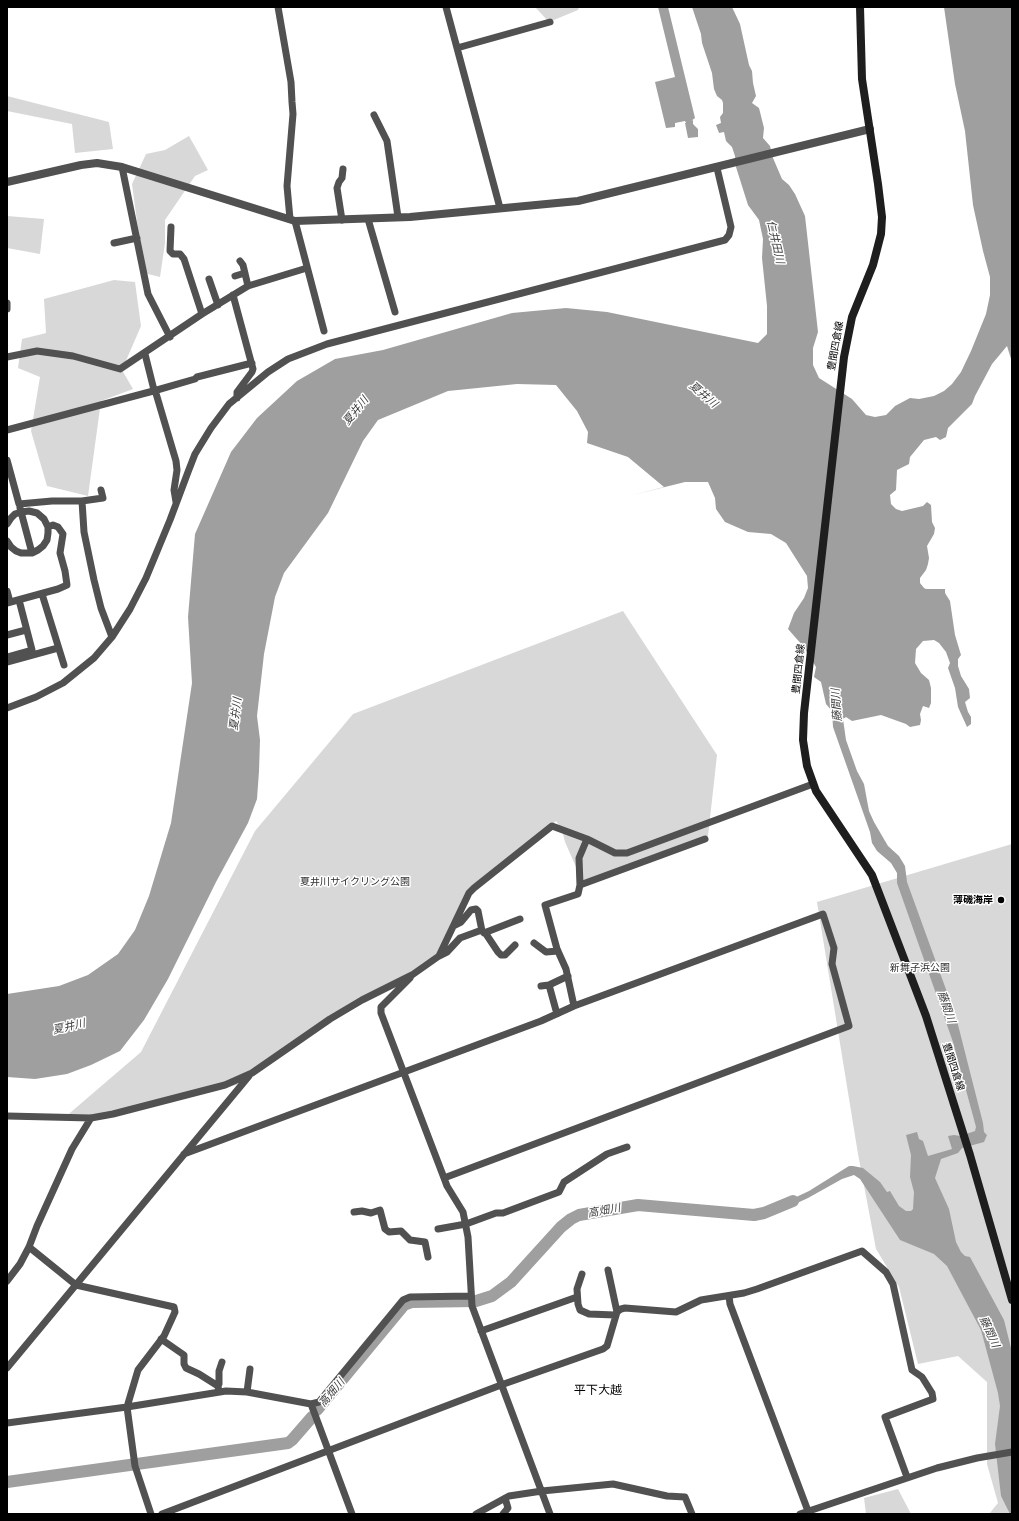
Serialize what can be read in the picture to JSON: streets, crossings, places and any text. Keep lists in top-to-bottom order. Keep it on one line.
{"streets":{"main road":["豊間四倉線"]},"districts":["平下大越"],"water":["仁井田川","夏井川","藤間川","高畑川"],"parks":["夏井川サイクリング公園","新舞子浜公園"],"places":["薄磯海岸"]}
